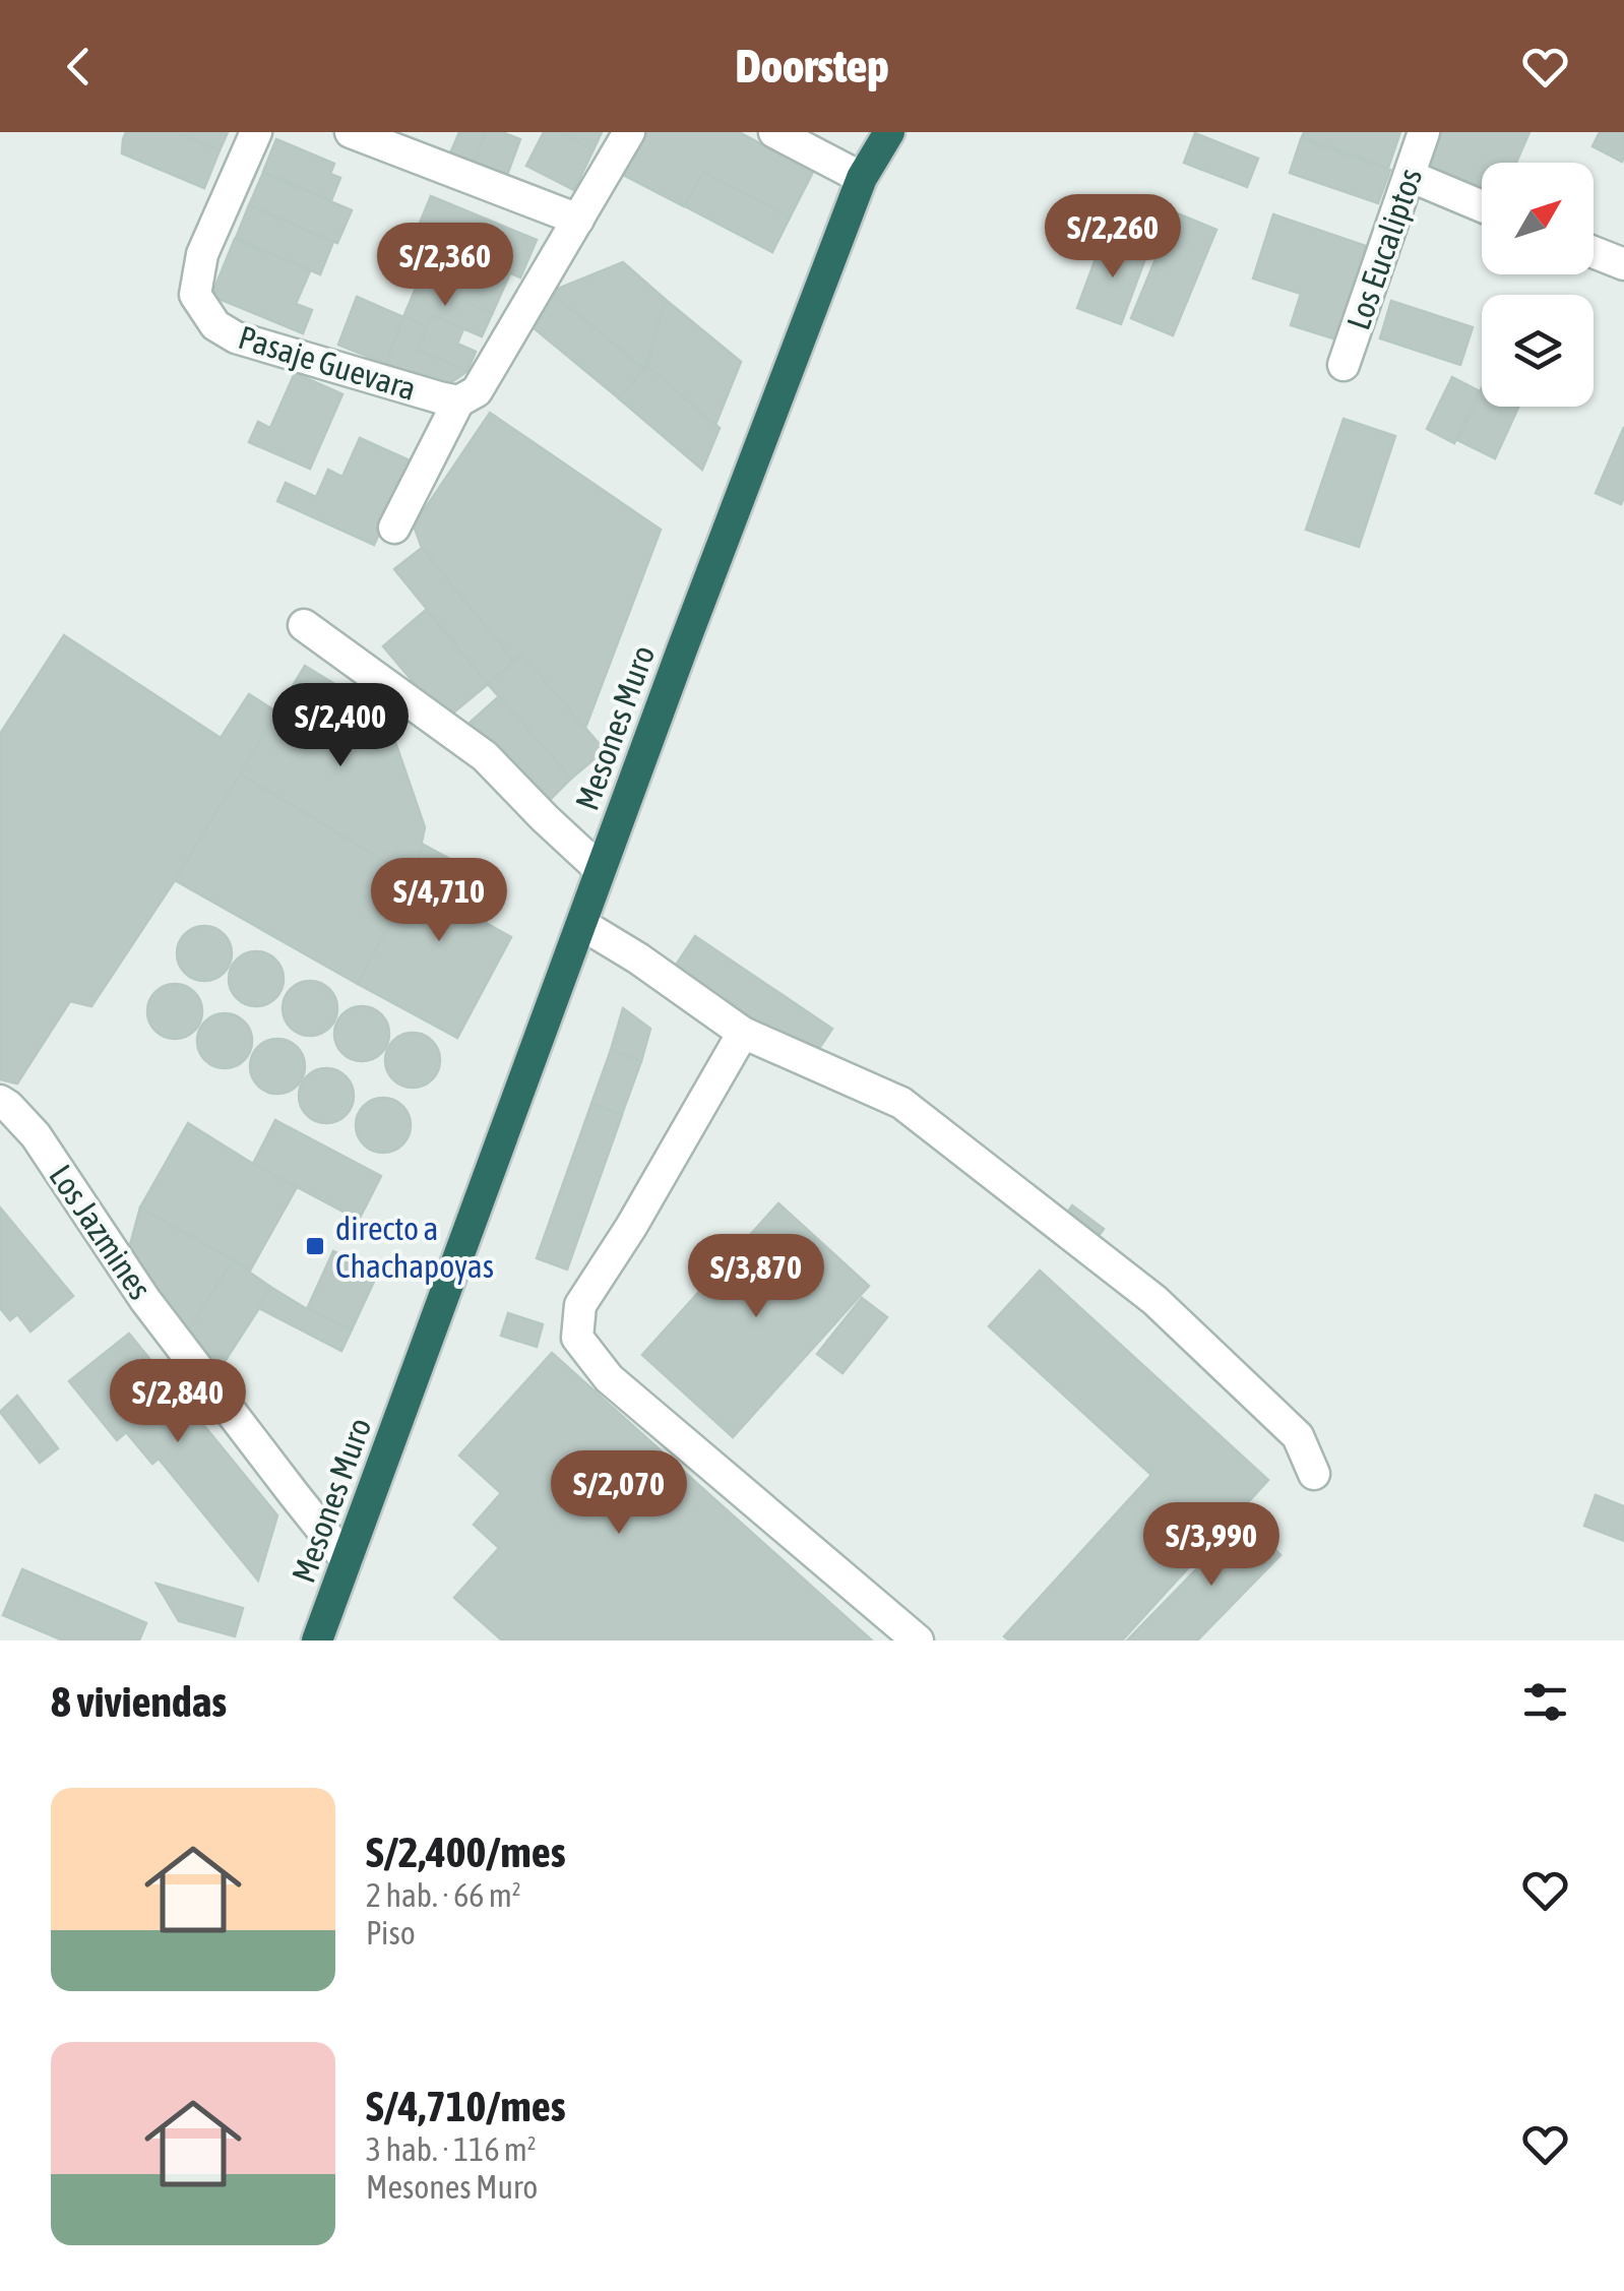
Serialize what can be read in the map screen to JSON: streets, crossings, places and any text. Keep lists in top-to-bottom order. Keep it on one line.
{"streets":{"highway":["Mesones Muro"],"street":["Los Eucaliptos","Pasaje Guevara","Los Jazmines"]},"crossings":[["Mesones Muro","Los Jazmines"]],"places":{"transit":["directo a Chachapoyas"]},"north":"top right","page":{"header":"Doorstep","price":["S/2,260","S/2,360","S/2,400","S/4,710","S/3,870","S/2,840","S/2,070","S/3,990"],"heading":"8 viviendas","list":[{"name":"S/2,400/mes","note":"2 hab. · 66 m² · Piso"},{"name":"S/4,710/mes","note":"3 hab. · 116 m² · Mesones Muro"}]}}
